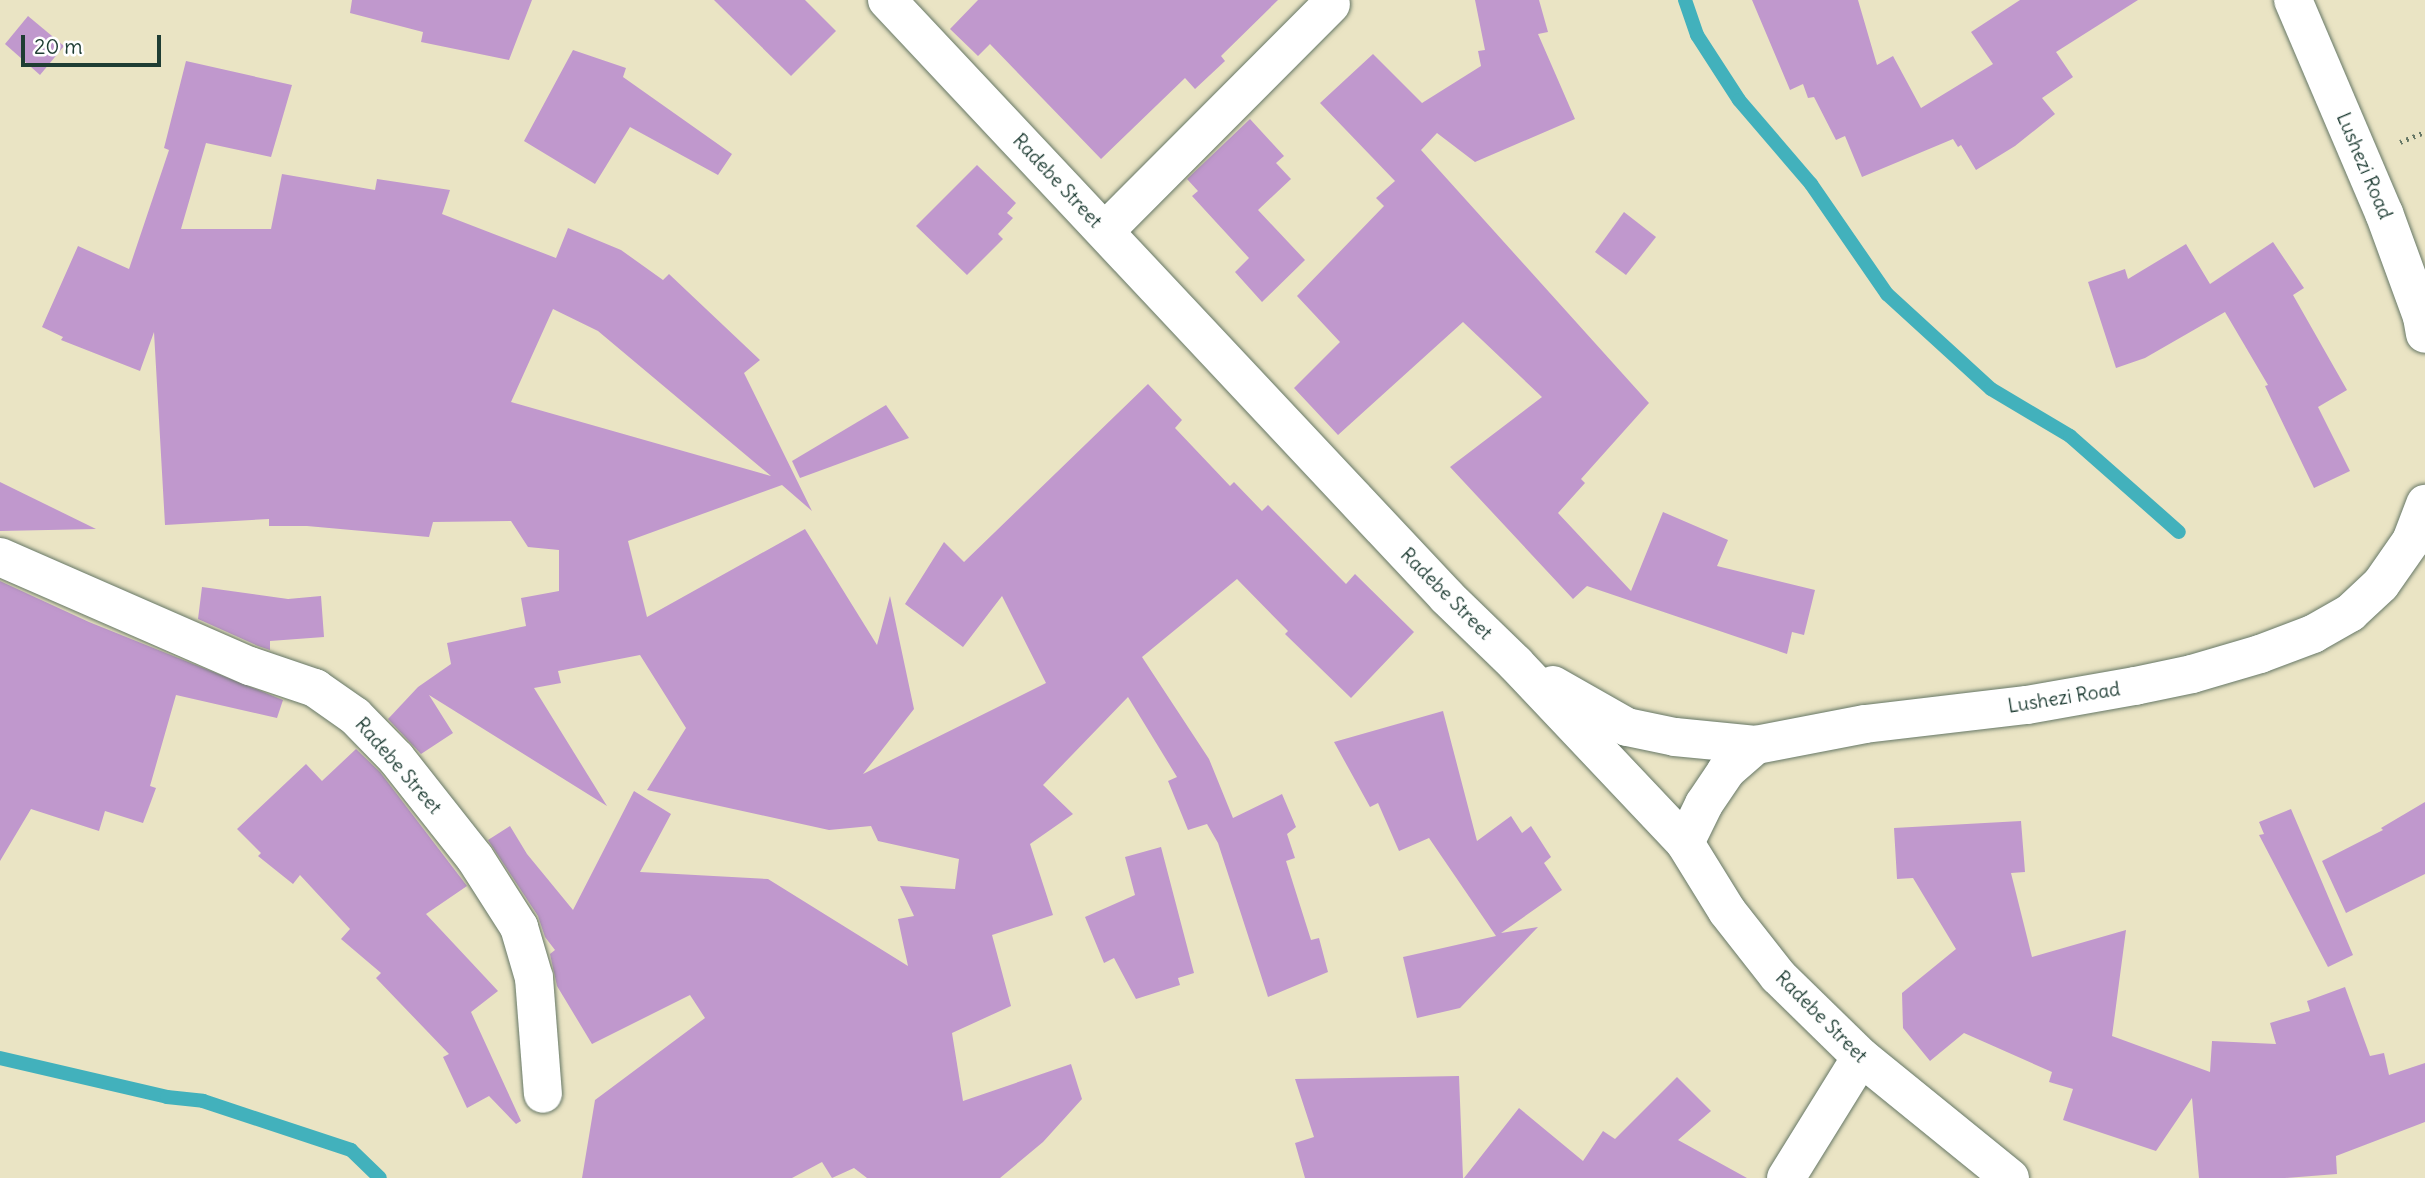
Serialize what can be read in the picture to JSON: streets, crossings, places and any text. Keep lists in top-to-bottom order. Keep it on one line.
{"streets":{"street":["Lushezi Road","Radebe Street"]},"scale_bar":"20 m"}
